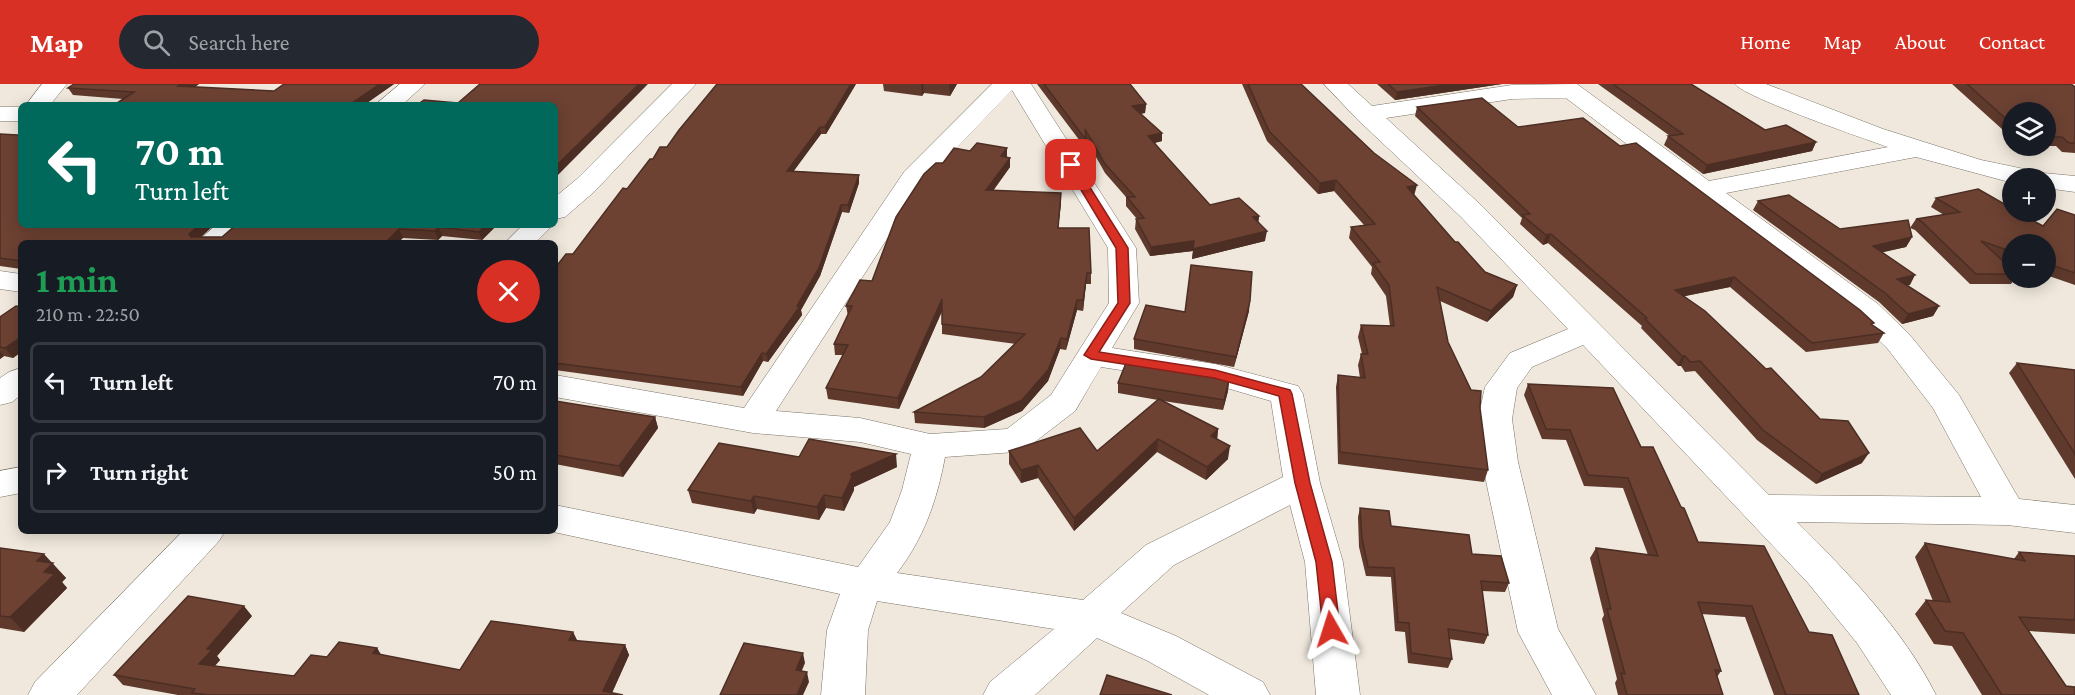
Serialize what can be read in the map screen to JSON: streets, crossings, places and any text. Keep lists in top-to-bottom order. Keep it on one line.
{"page":{"header":"Map","search":"Search here","nav":["Home","Map","About","Contact"],"map_buttons":["+","−"],"turn":["70 m","Turn left"],"heading":["1 min","210 m · 22:50"],"list":[{"name":"Turn left","value":"70 m"},{"name":"Turn right","value":"50 m"}]}}
